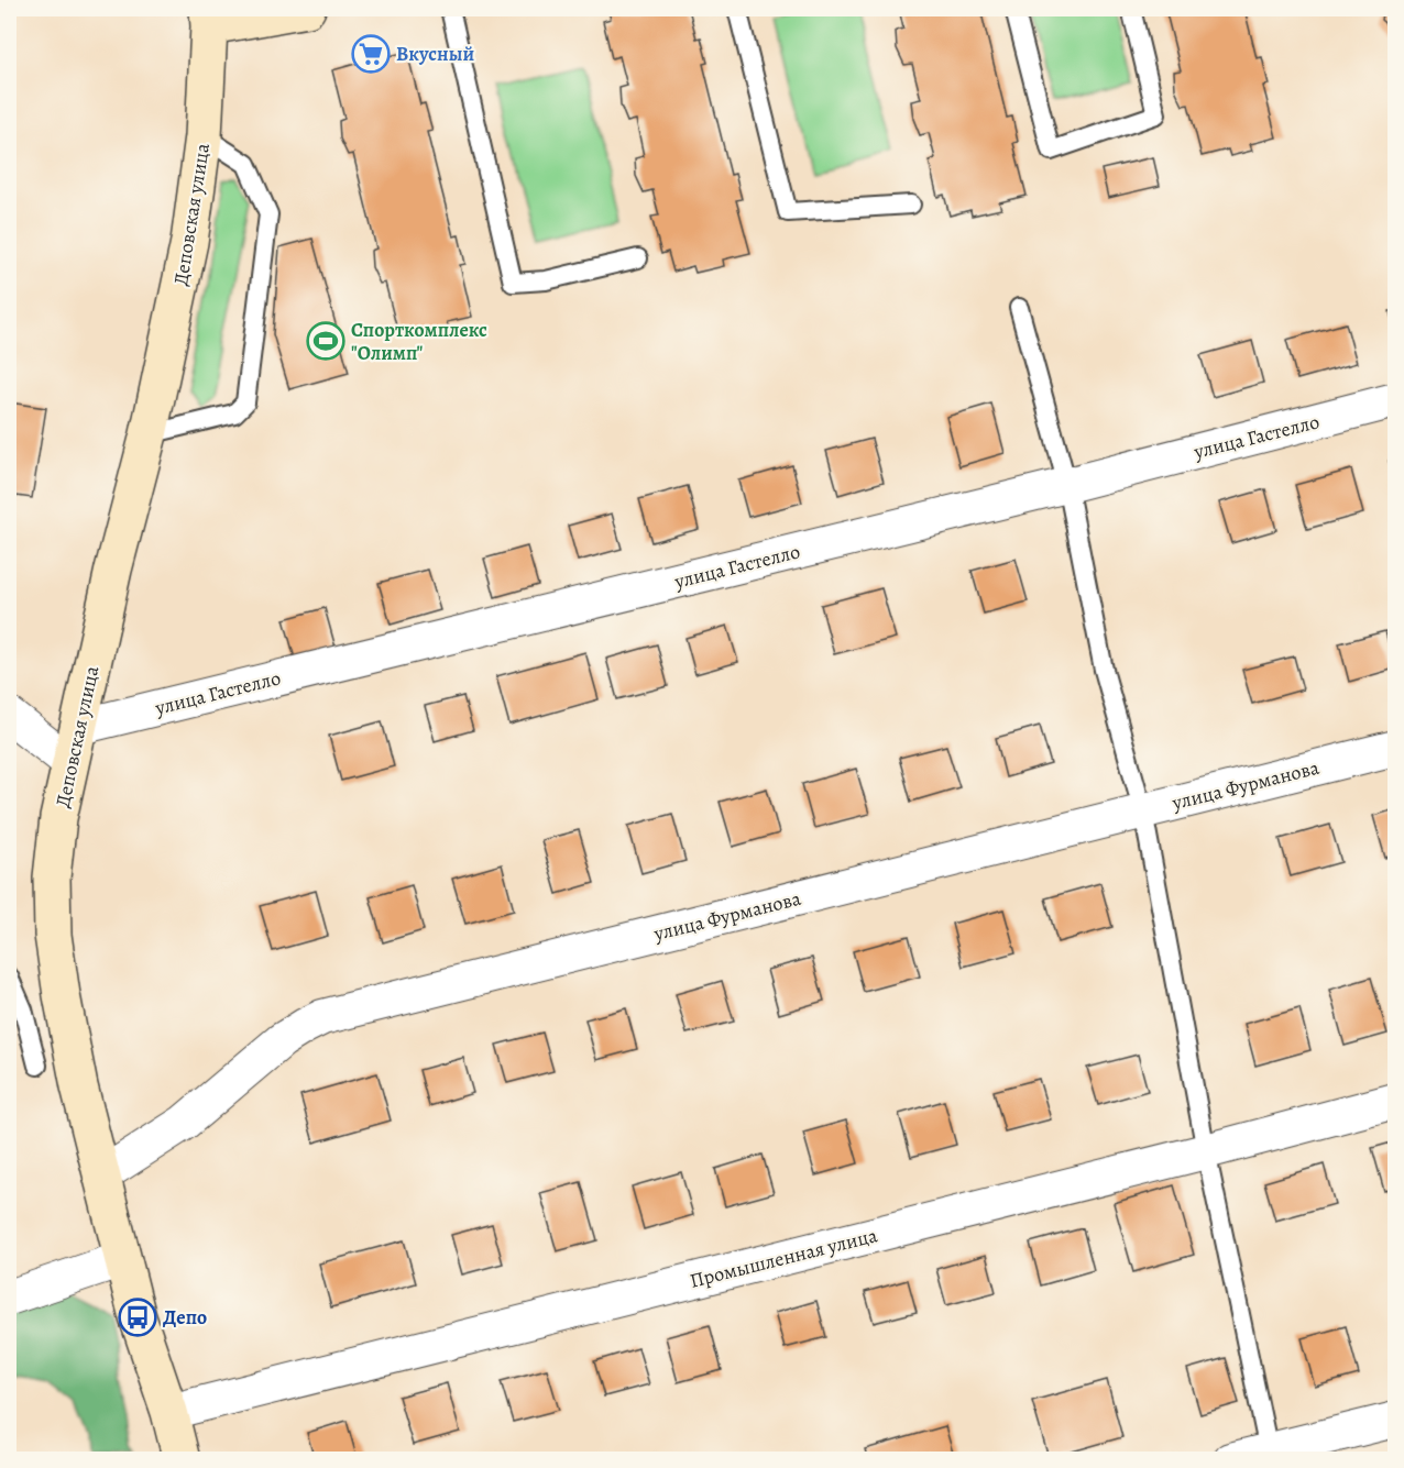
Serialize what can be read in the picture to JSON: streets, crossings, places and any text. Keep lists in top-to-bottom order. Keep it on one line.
{"streets":{"street":["Деповская улица","улица Гастелло","улица Фурманова","Промышленная улица"]},"crossings":[["Деповская улица","улица Гастелло"],["Деповская улица","улица Фурманова"],["Деповская улица","Промышленная улица"]],"places":{"supermarket":["Вкусный"],"sports":["Спорткомплекс \"Олимп\""],"bus stop":["Депо"]}}
